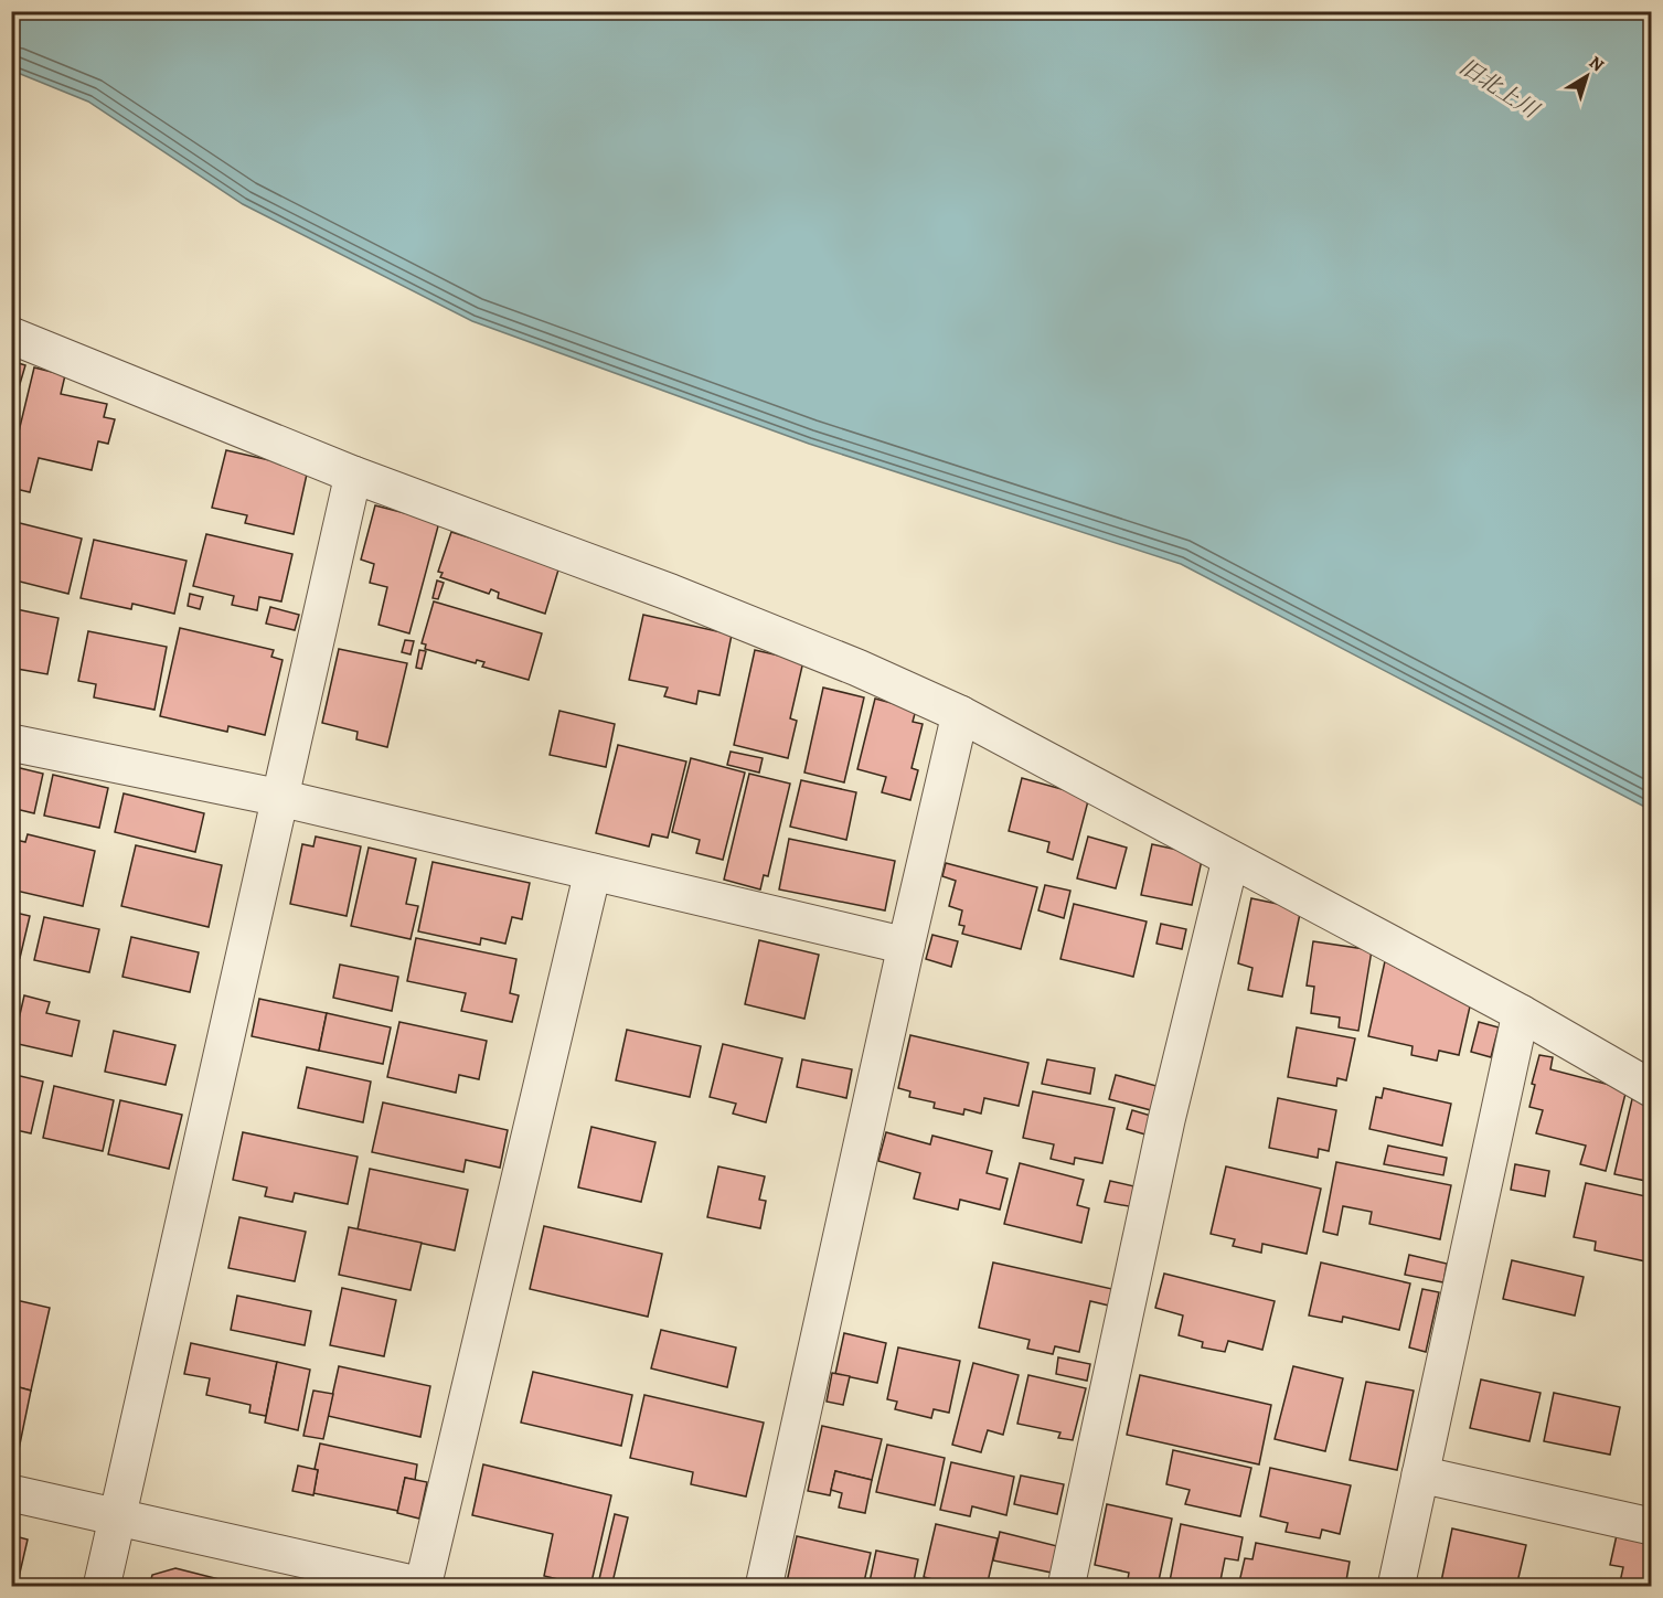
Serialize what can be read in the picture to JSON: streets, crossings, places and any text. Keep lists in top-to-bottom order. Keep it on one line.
{"water":["旧北上川"],"north":"top right"}
